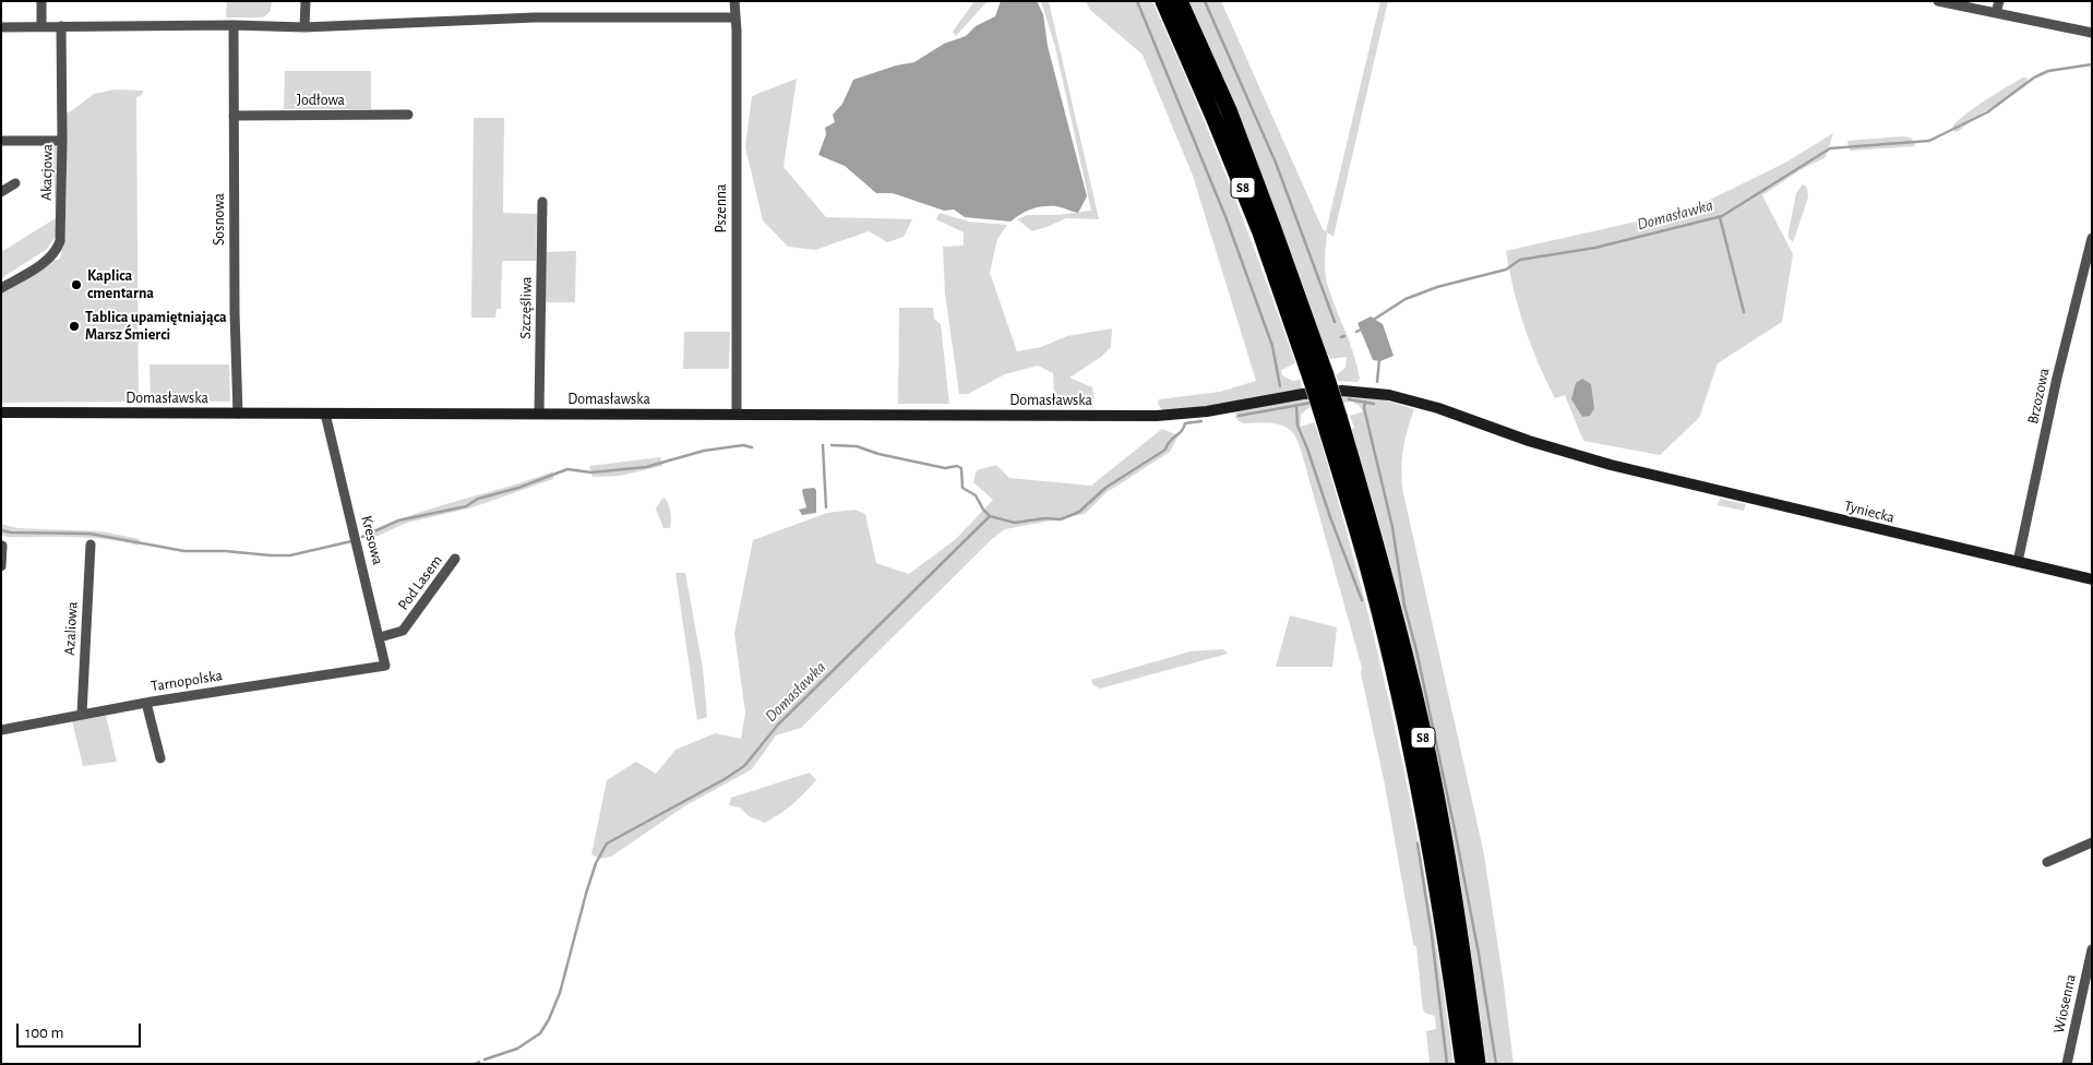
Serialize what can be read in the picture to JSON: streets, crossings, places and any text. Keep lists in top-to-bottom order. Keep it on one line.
{"streets":{"highway":["S8"],"street":["Jodłowa","Akacjowa","Pszenna","Sosnowa","Szczęśliwa","Brzozowa","Domasławska","Tyniecka","Kresowa","Pod Lasem","Azaliowa","Tarnopolska","Wiosenna"]},"crossings":[["Jodłowa","Sosnowa"],["Pszenna","Domasławska"],["Sosnowa","Domasławska"],["Szczęśliwa","Domasławska"],["Brzozowa","Tyniecka"],["Domasławska","Tyniecka"],["Domasławska","Kresowa"],["Kresowa","Pod Lasem"],["Kresowa","Tarnopolska"],["Azaliowa","Tarnopolska"]],"water":["Domasławka"],"places":["Kaplica cmentarna","Tablica upamiętniająca Marsz Śmierci"],"scale_bar":"100 m"}
